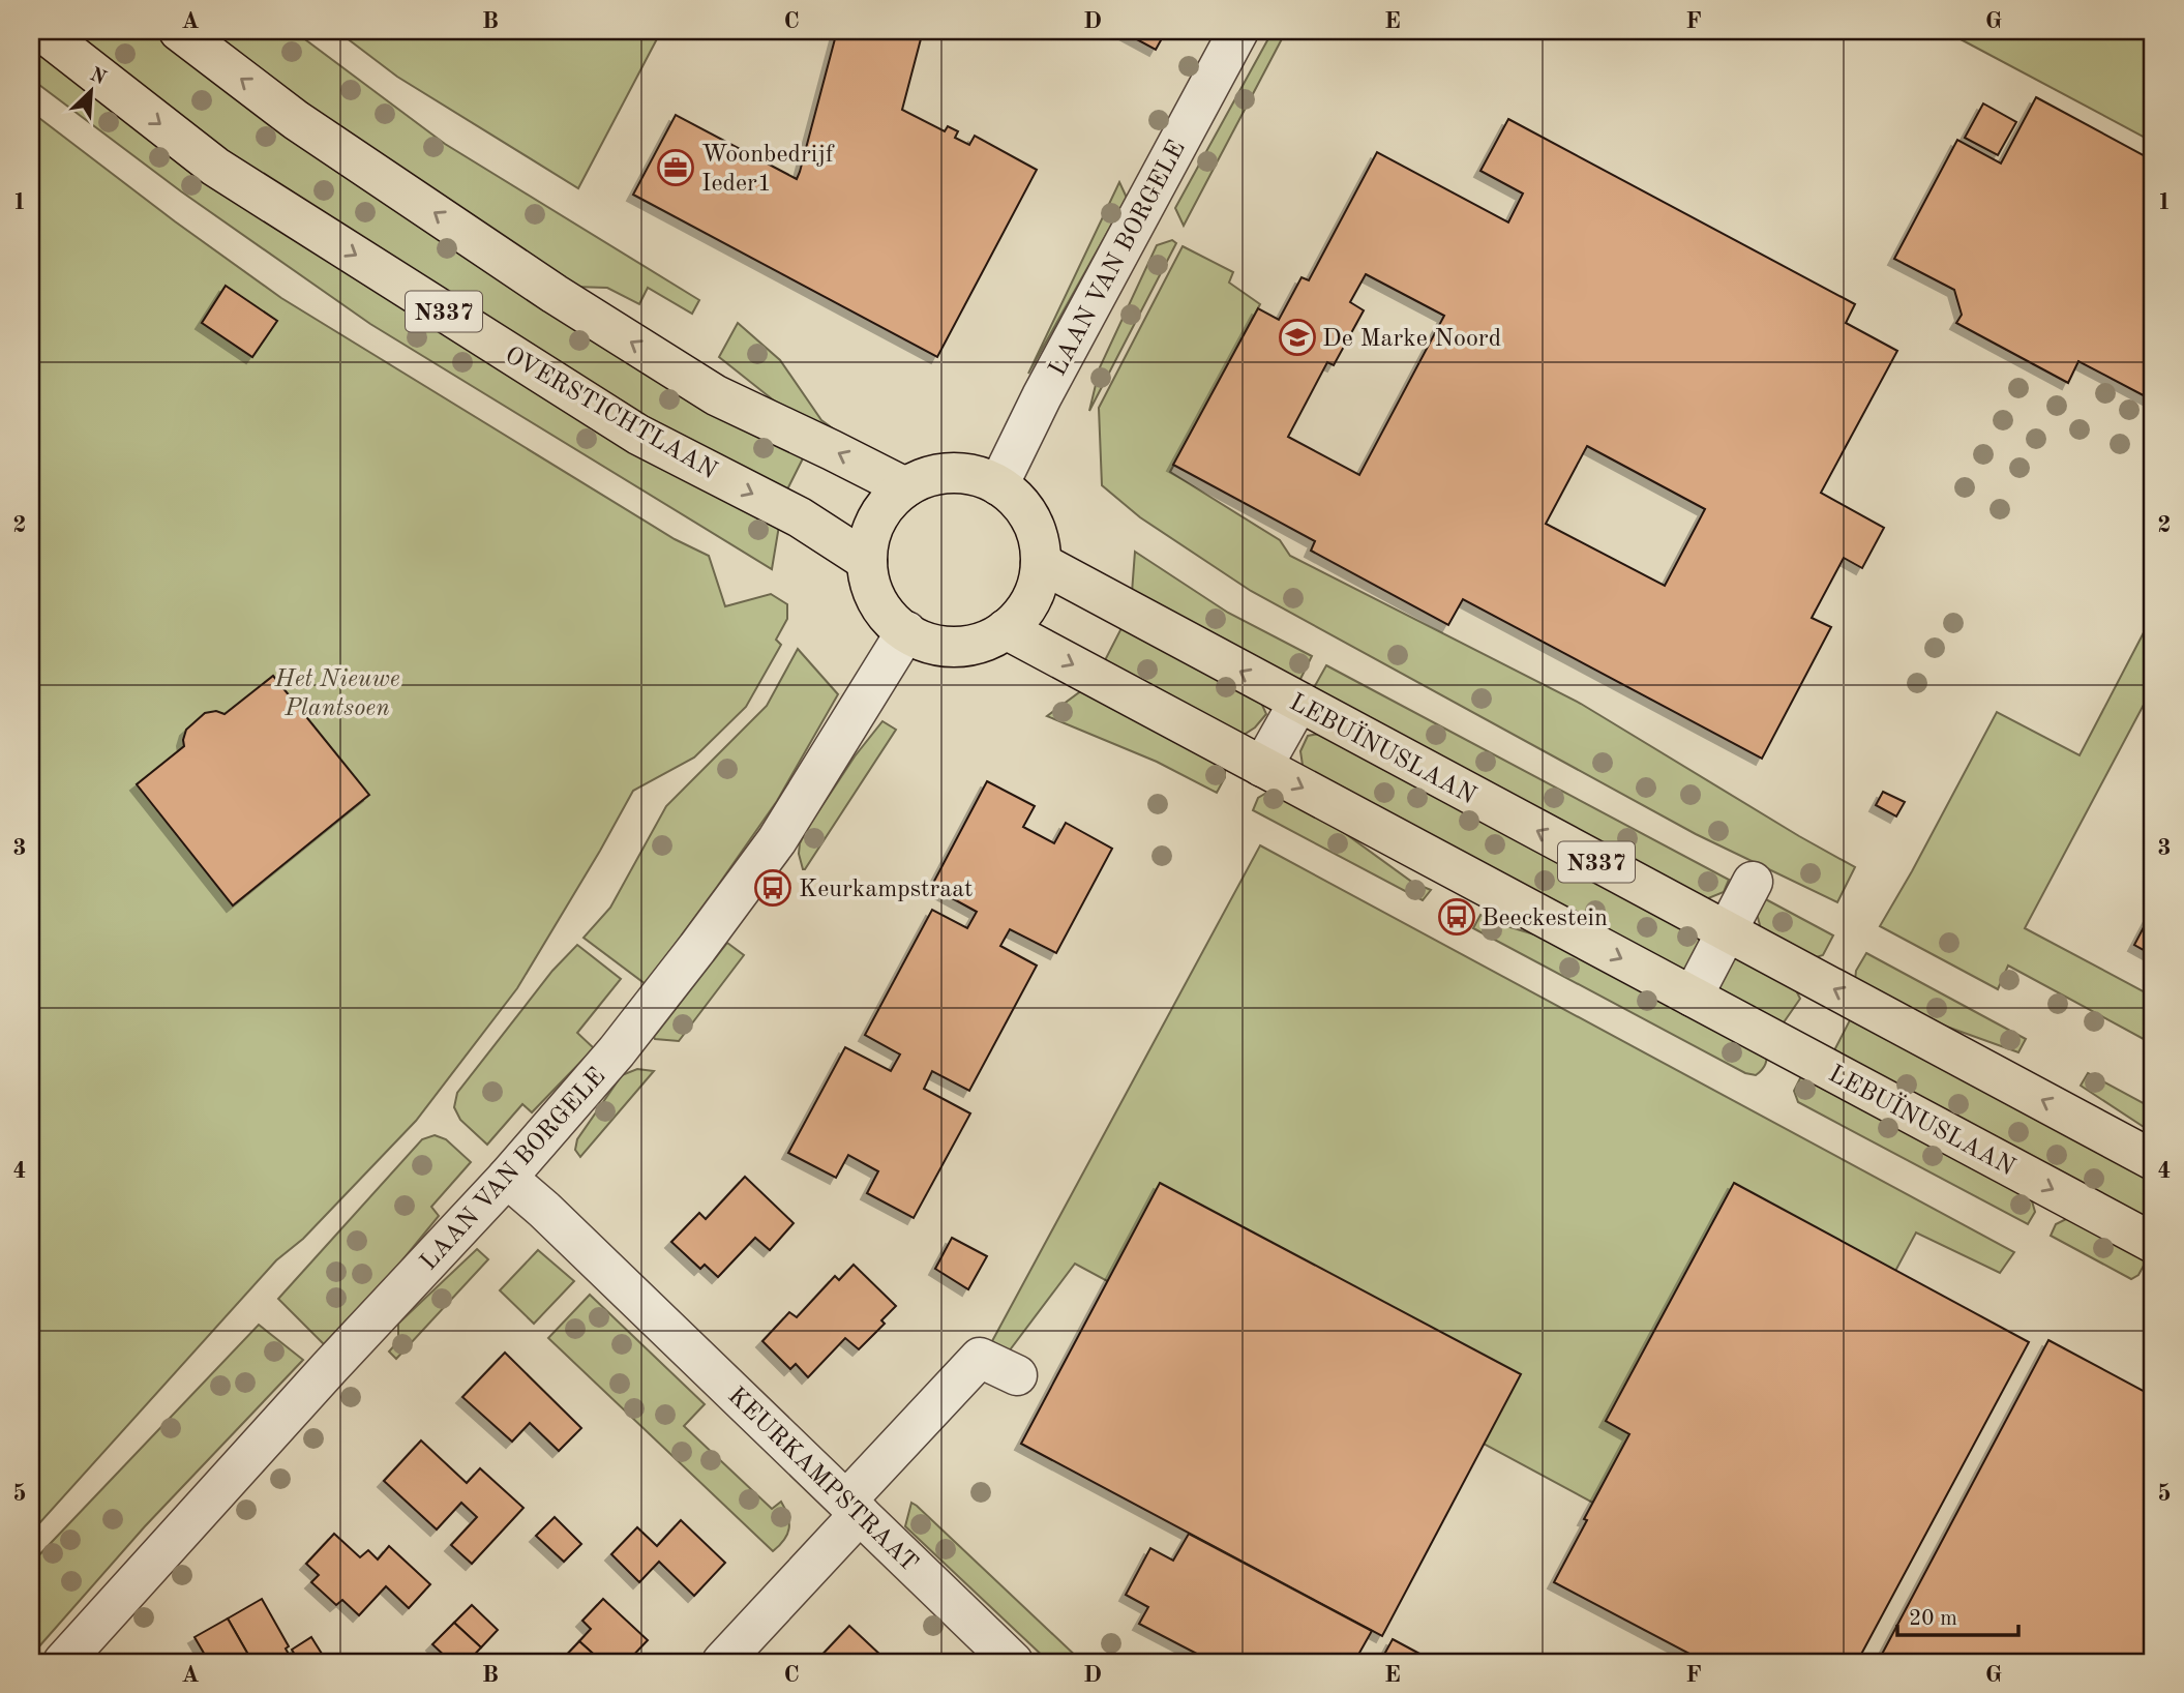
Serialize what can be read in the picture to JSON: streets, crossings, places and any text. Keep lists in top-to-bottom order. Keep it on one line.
{"streets":{"main road":["N337","OVERSTICHTLAAN","LEBUÏNUSLAAN"],"street":["LAAN VAN BORGELE","KEURKAMPSTRAAT"]},"crossings":[["LAAN VAN BORGELE","OVERSTICHTLAAN"],["LAAN VAN BORGELE","LEBUÏNUSLAAN"],["LAAN VAN BORGELE","KEURKAMPSTRAAT"],["OVERSTICHTLAAN","LEBUÏNUSLAAN"]],"parks":["Het Nieuwe Plantsoen"],"places":{"office":["Woonbedrijf Ieder1"],"school or university":["De Marke Noord"],"bus stop":["Keurkampstraat","Beeckestein"]},"scale_bar":"20 m","north":"top right","grid":{"columns":["A","B","C","D","E","F","G"],"rows":["1","2","3","4","5"]}}
